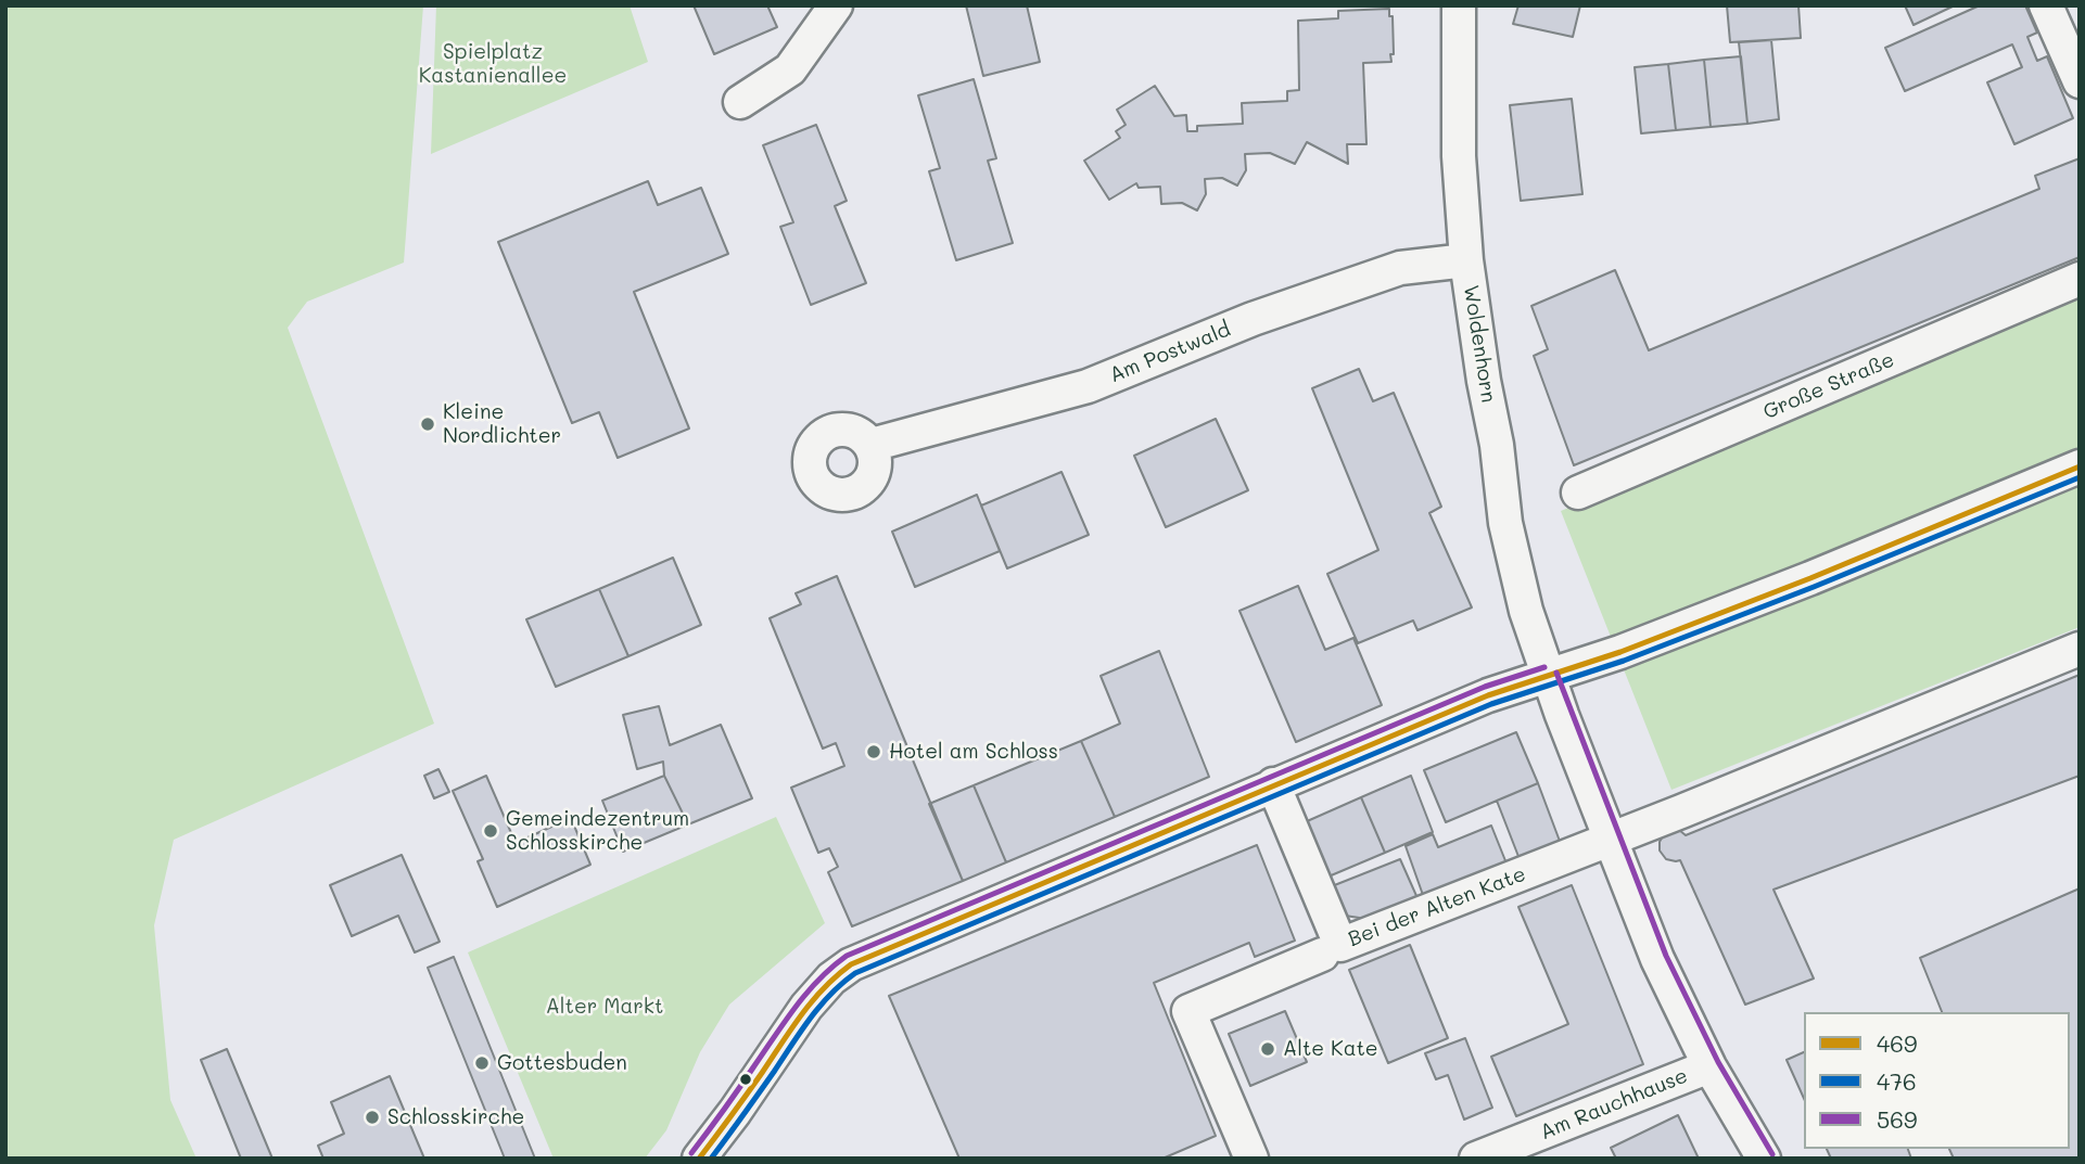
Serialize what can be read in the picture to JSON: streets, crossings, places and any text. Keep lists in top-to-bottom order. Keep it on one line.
{"streets":{"street":["Woldenhorn","Am Postwald","Große Straße","Bei der Alten Kate","Am Rauchhause"]},"crossings":[["Woldenhorn","Am Postwald"],["Woldenhorn","Bei der Alten Kate"],["Woldenhorn","Am Rauchhause"]],"parks":["Spielplatz Kastanienallee","Alter Markt"],"places":["Kleine Nordlichter","Hotel am Schloss","Gemeindezentrum Schlosskirche","Alte Kate","Gottesbuden","Schlosskirche"],"lines":["transit line 469","transit line 476","transit line 569"],"legend":["469","476","569"]}
